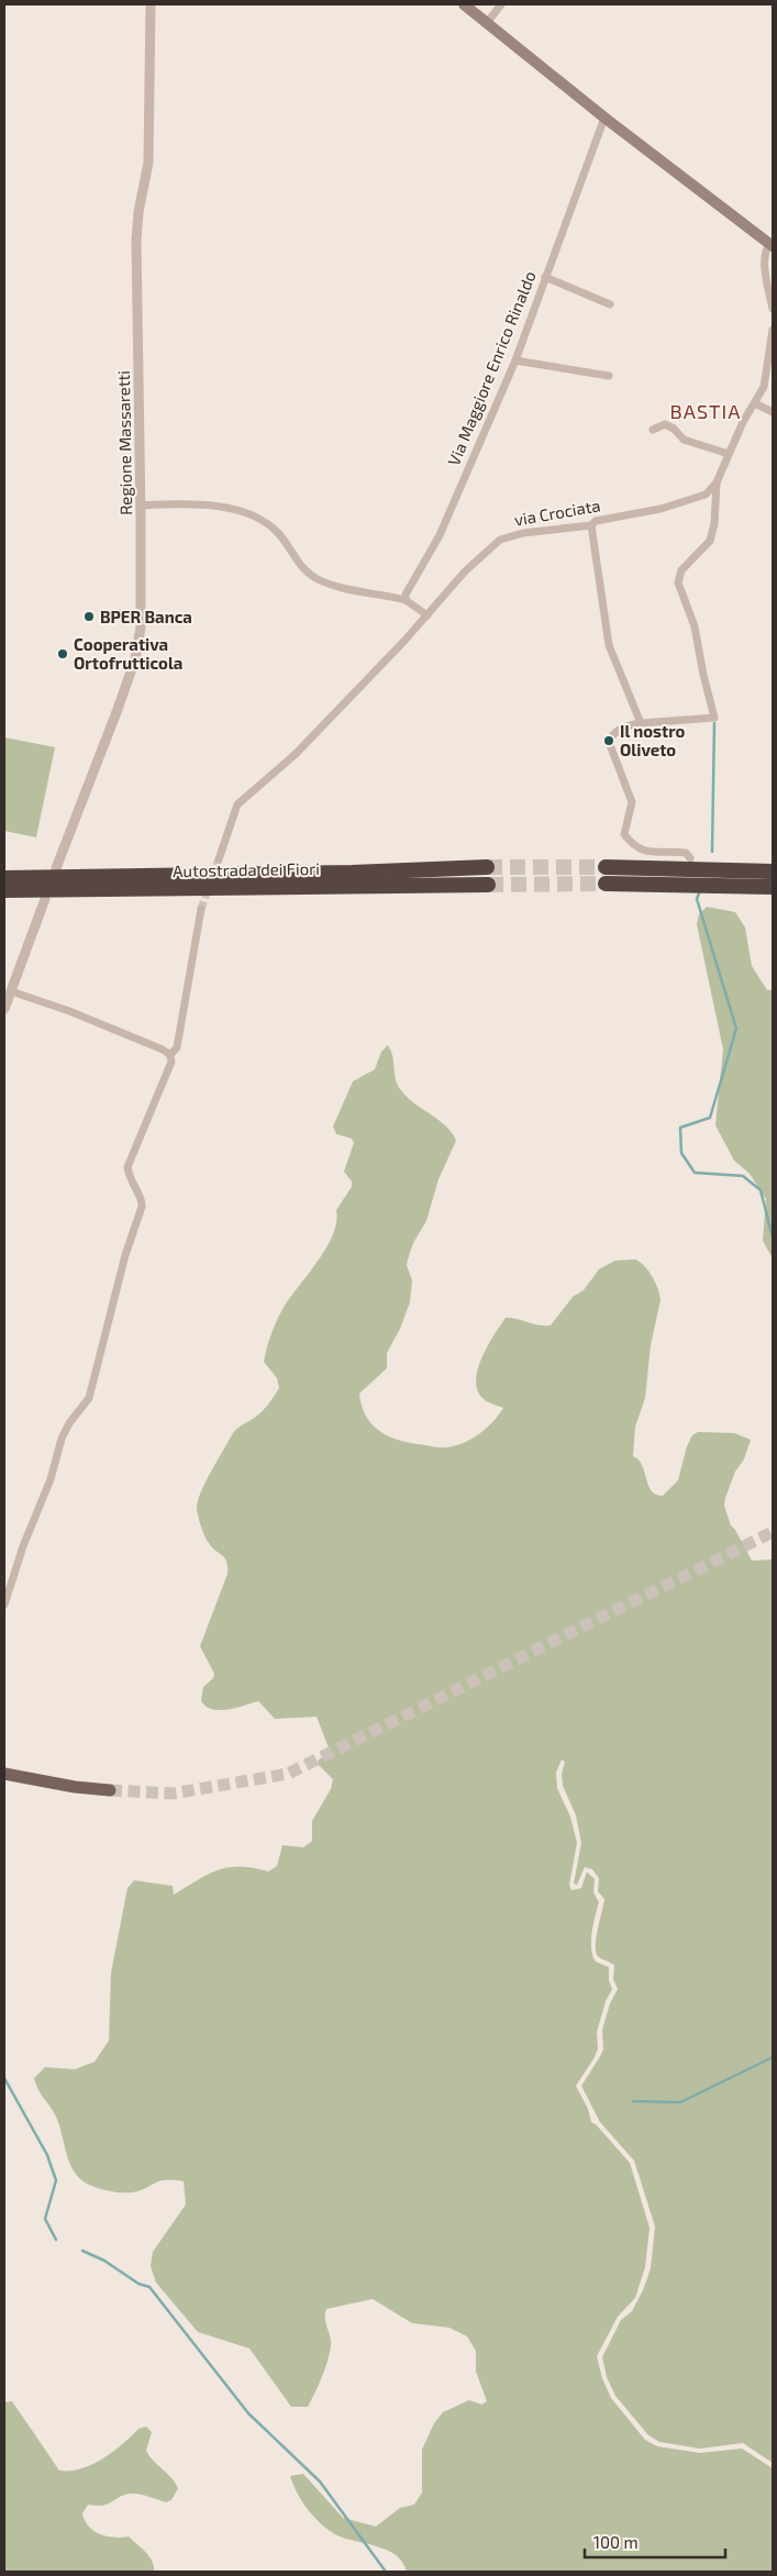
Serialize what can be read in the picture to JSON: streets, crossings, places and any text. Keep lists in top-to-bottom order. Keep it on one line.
{"streets":{"highway":["Autostrada dei Fiori"],"street":["Via Maggiore Enrico Rinaldo","Regione Massaretti","via Crociata"]},"districts":["BASTIA"],"places":["BPER Banca","Cooperativa Ortofrutticola","Il nostro Oliveto"],"scale_bar":"100 m"}
